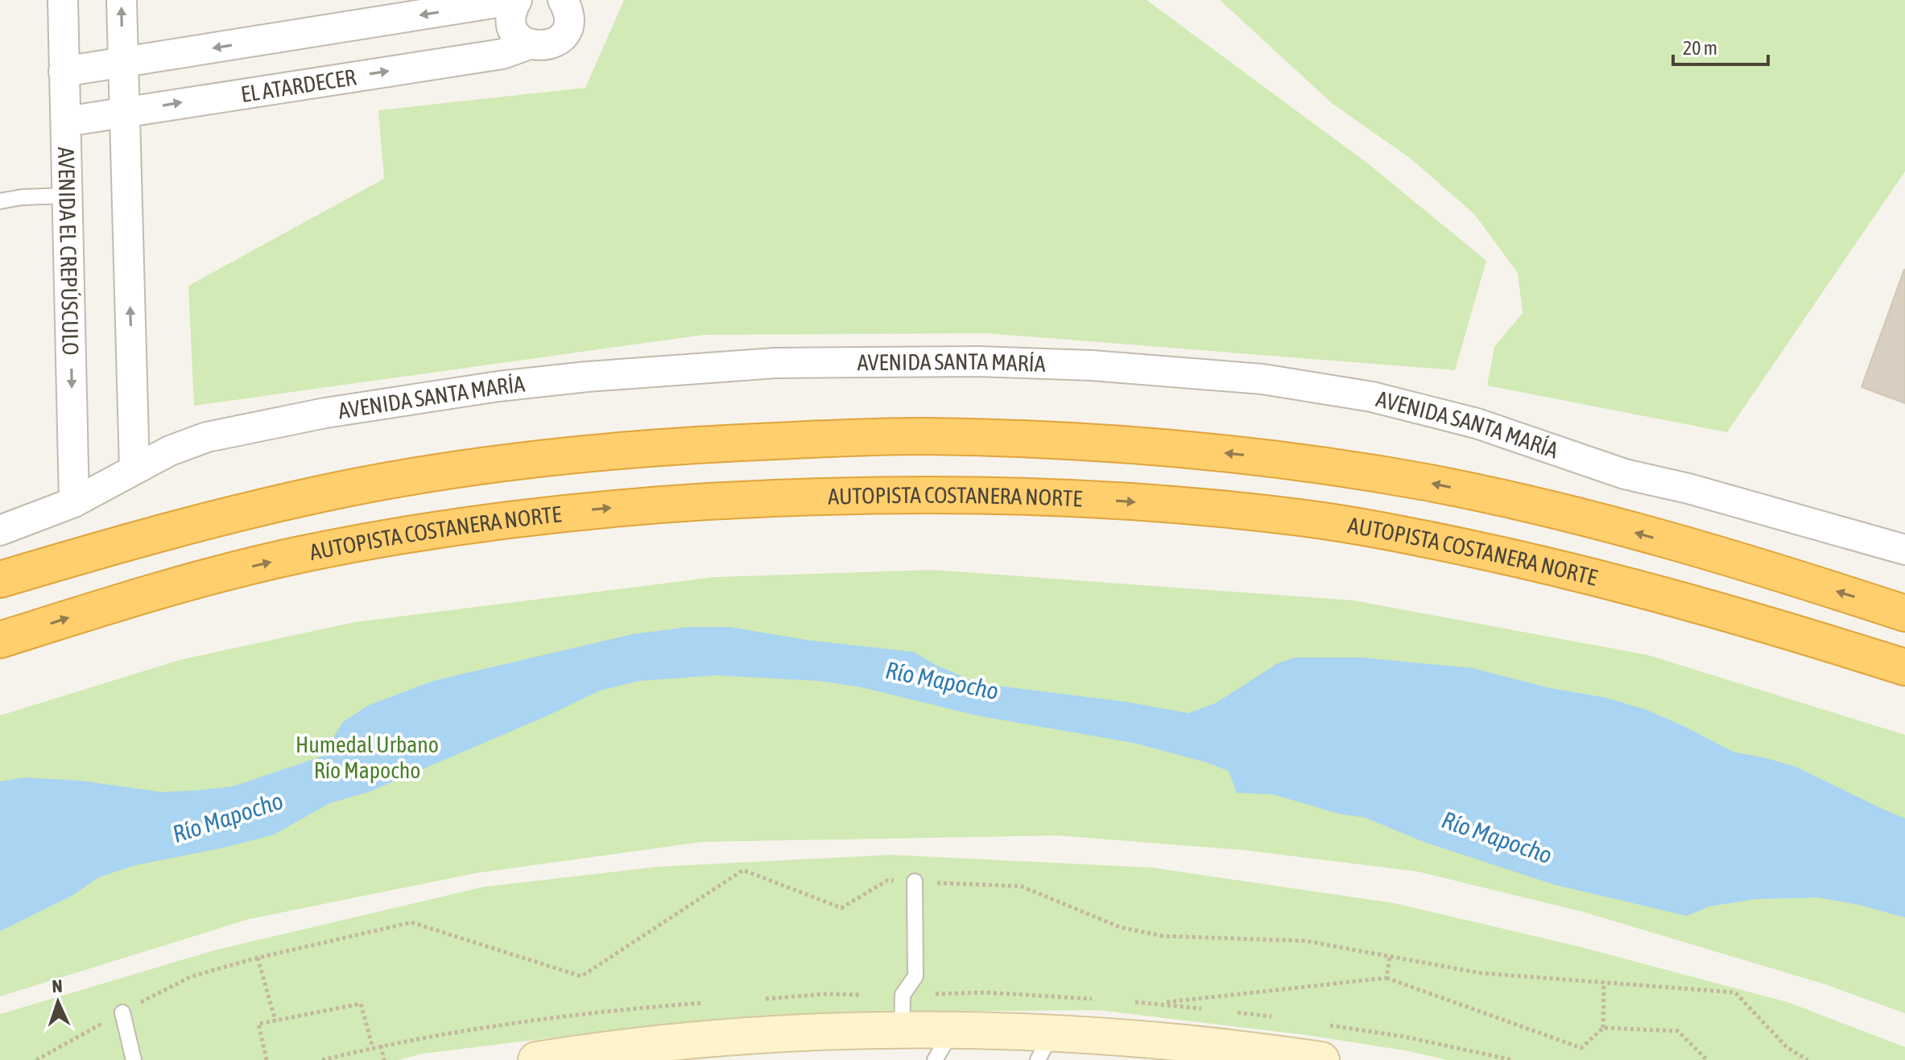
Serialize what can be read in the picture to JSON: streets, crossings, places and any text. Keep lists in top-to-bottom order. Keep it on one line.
{"streets":{"highway":["AUTOPISTA COSTANERA NORTE"],"street":["EL ATARDECER","AVENIDA EL CREPÚSCULO","AVENIDA SANTA MARÍA"]},"crossings":[["EL ATARDECER","AVENIDA EL CREPÚSCULO"],["AVENIDA EL CREPÚSCULO","AVENIDA SANTA MARÍA"]],"water":["Río Mapocho"],"parks":["Humedal Urbano Río Mapocho"],"scale_bar":"20 m","north":"top"}
